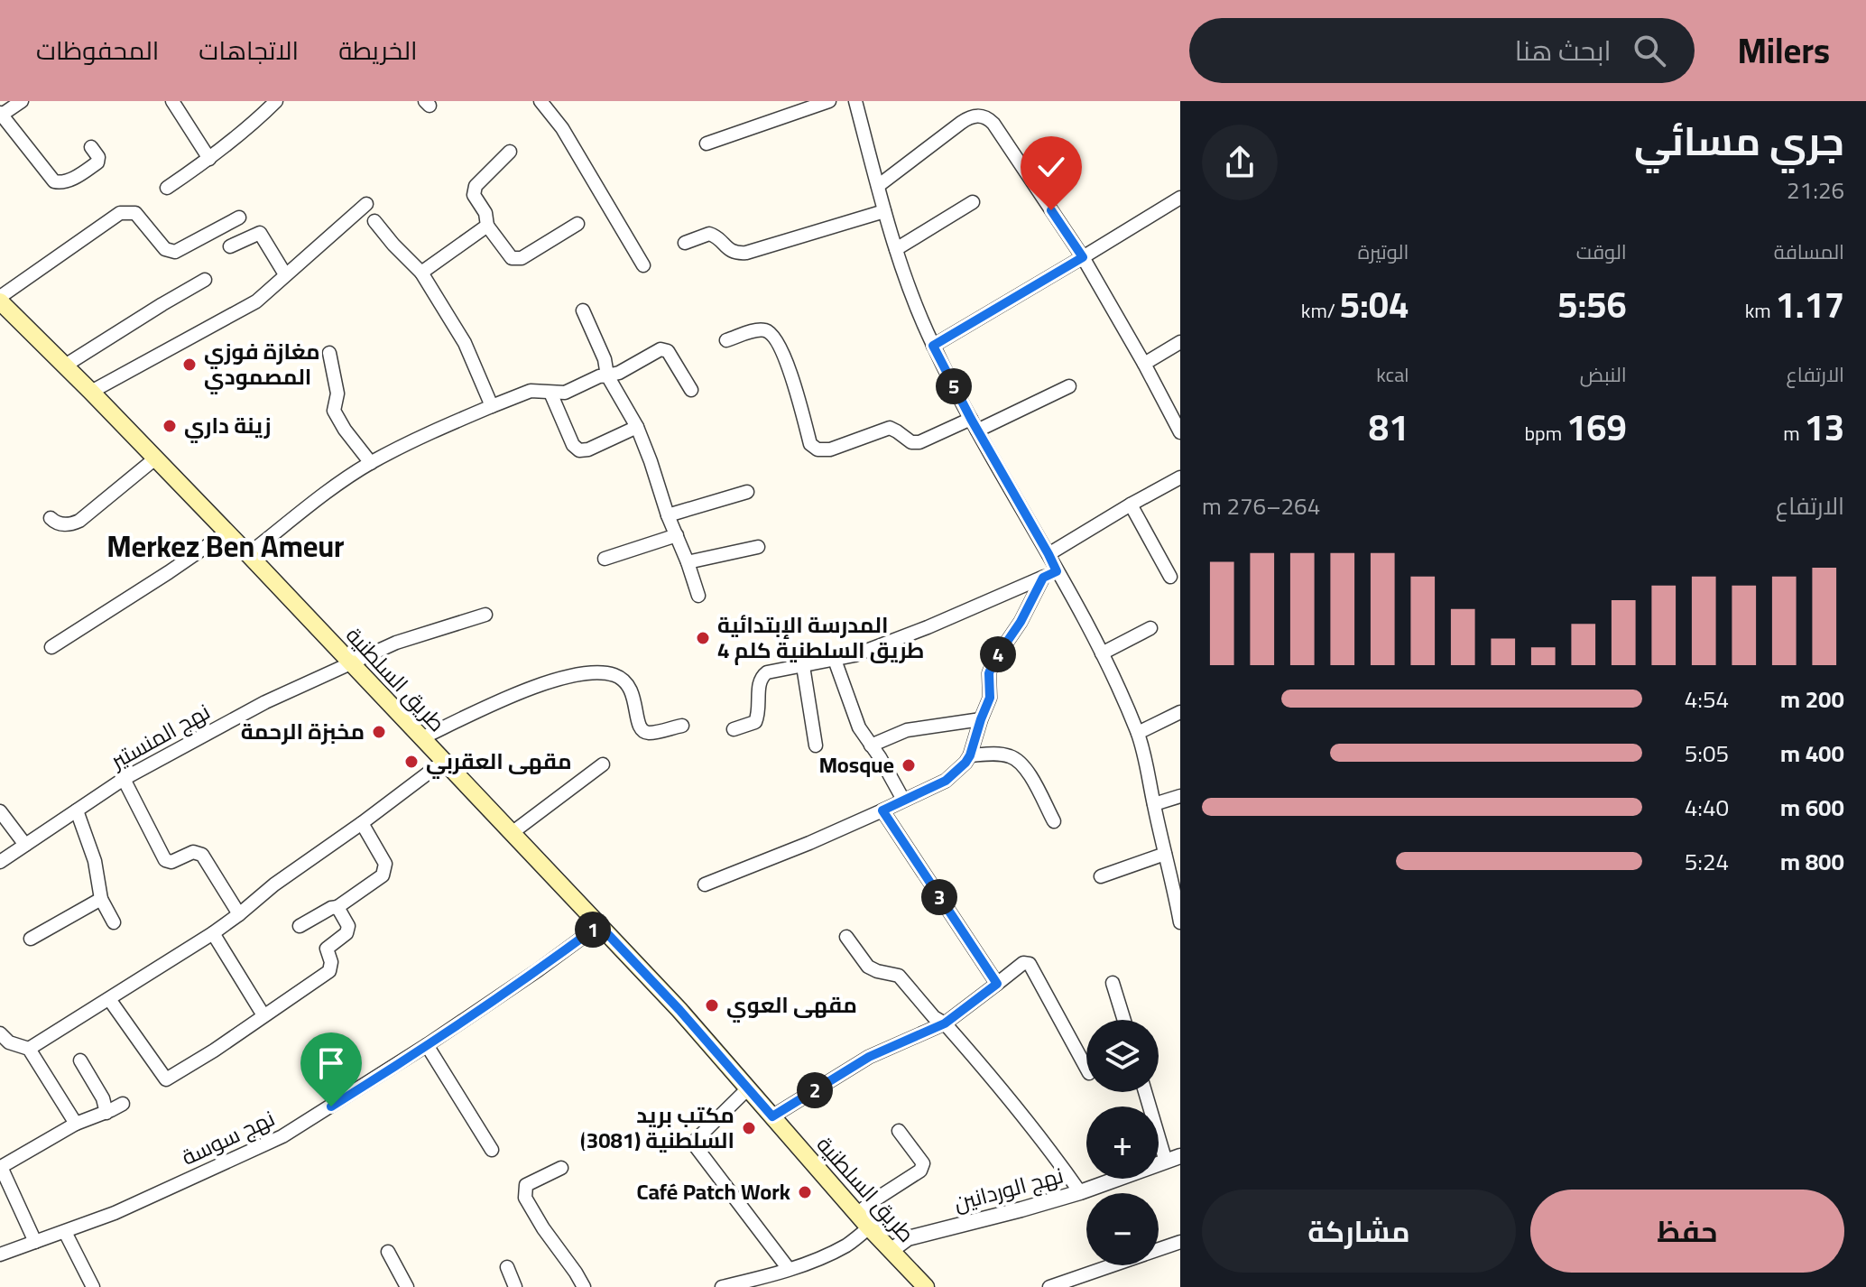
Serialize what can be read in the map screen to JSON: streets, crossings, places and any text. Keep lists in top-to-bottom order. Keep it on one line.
{"streets":{"main road":["طريق السلطنية"],"street":["نهج المنستير","نهج سوسة","نهج الوردانين"]},"crossings":[["طريق السلطنية","نهج المنستير"],["طريق السلطنية","نهج سوسة"],["طريق السلطنية","نهج الوردانين"]],"districts":["Merkez Ben Ameur"],"places":["مغازة فوزي المصمودي","زينة داري","المدرسة الإبتدائية طريق السلطنية كلم 4","مخبزة الرحمة","مقهى العقربي","Mosque","مقهى العوي","مكتب بريد السلطنية (3081)","Café Patch Work"],"page":{"header":"Milers","search":"ابحث هنا","nav":["الخريطة","الاتجاهات","المحفوظات"],"heading":["جري مسائي","21:26"],"stats":[["المسافة","1.17 km"],["الوقت","5:56"],["الوتيرة","5:04 /km"],["الارتفاع","13 m"],["النبض","169 bpm"],["kcal","81"]],"pins":["5","4","3","1","2"],"chart":["الارتفاع","264–276 m"],"list":[{"name":"200 m","note":"4:54"},{"name":"400 m","note":"5:05"},{"name":"600 m","note":"4:40"},{"name":"800 m","note":"5:24"}],"map_buttons":["+","−"],"buttons":["حفظ","مشاركة"]}}
